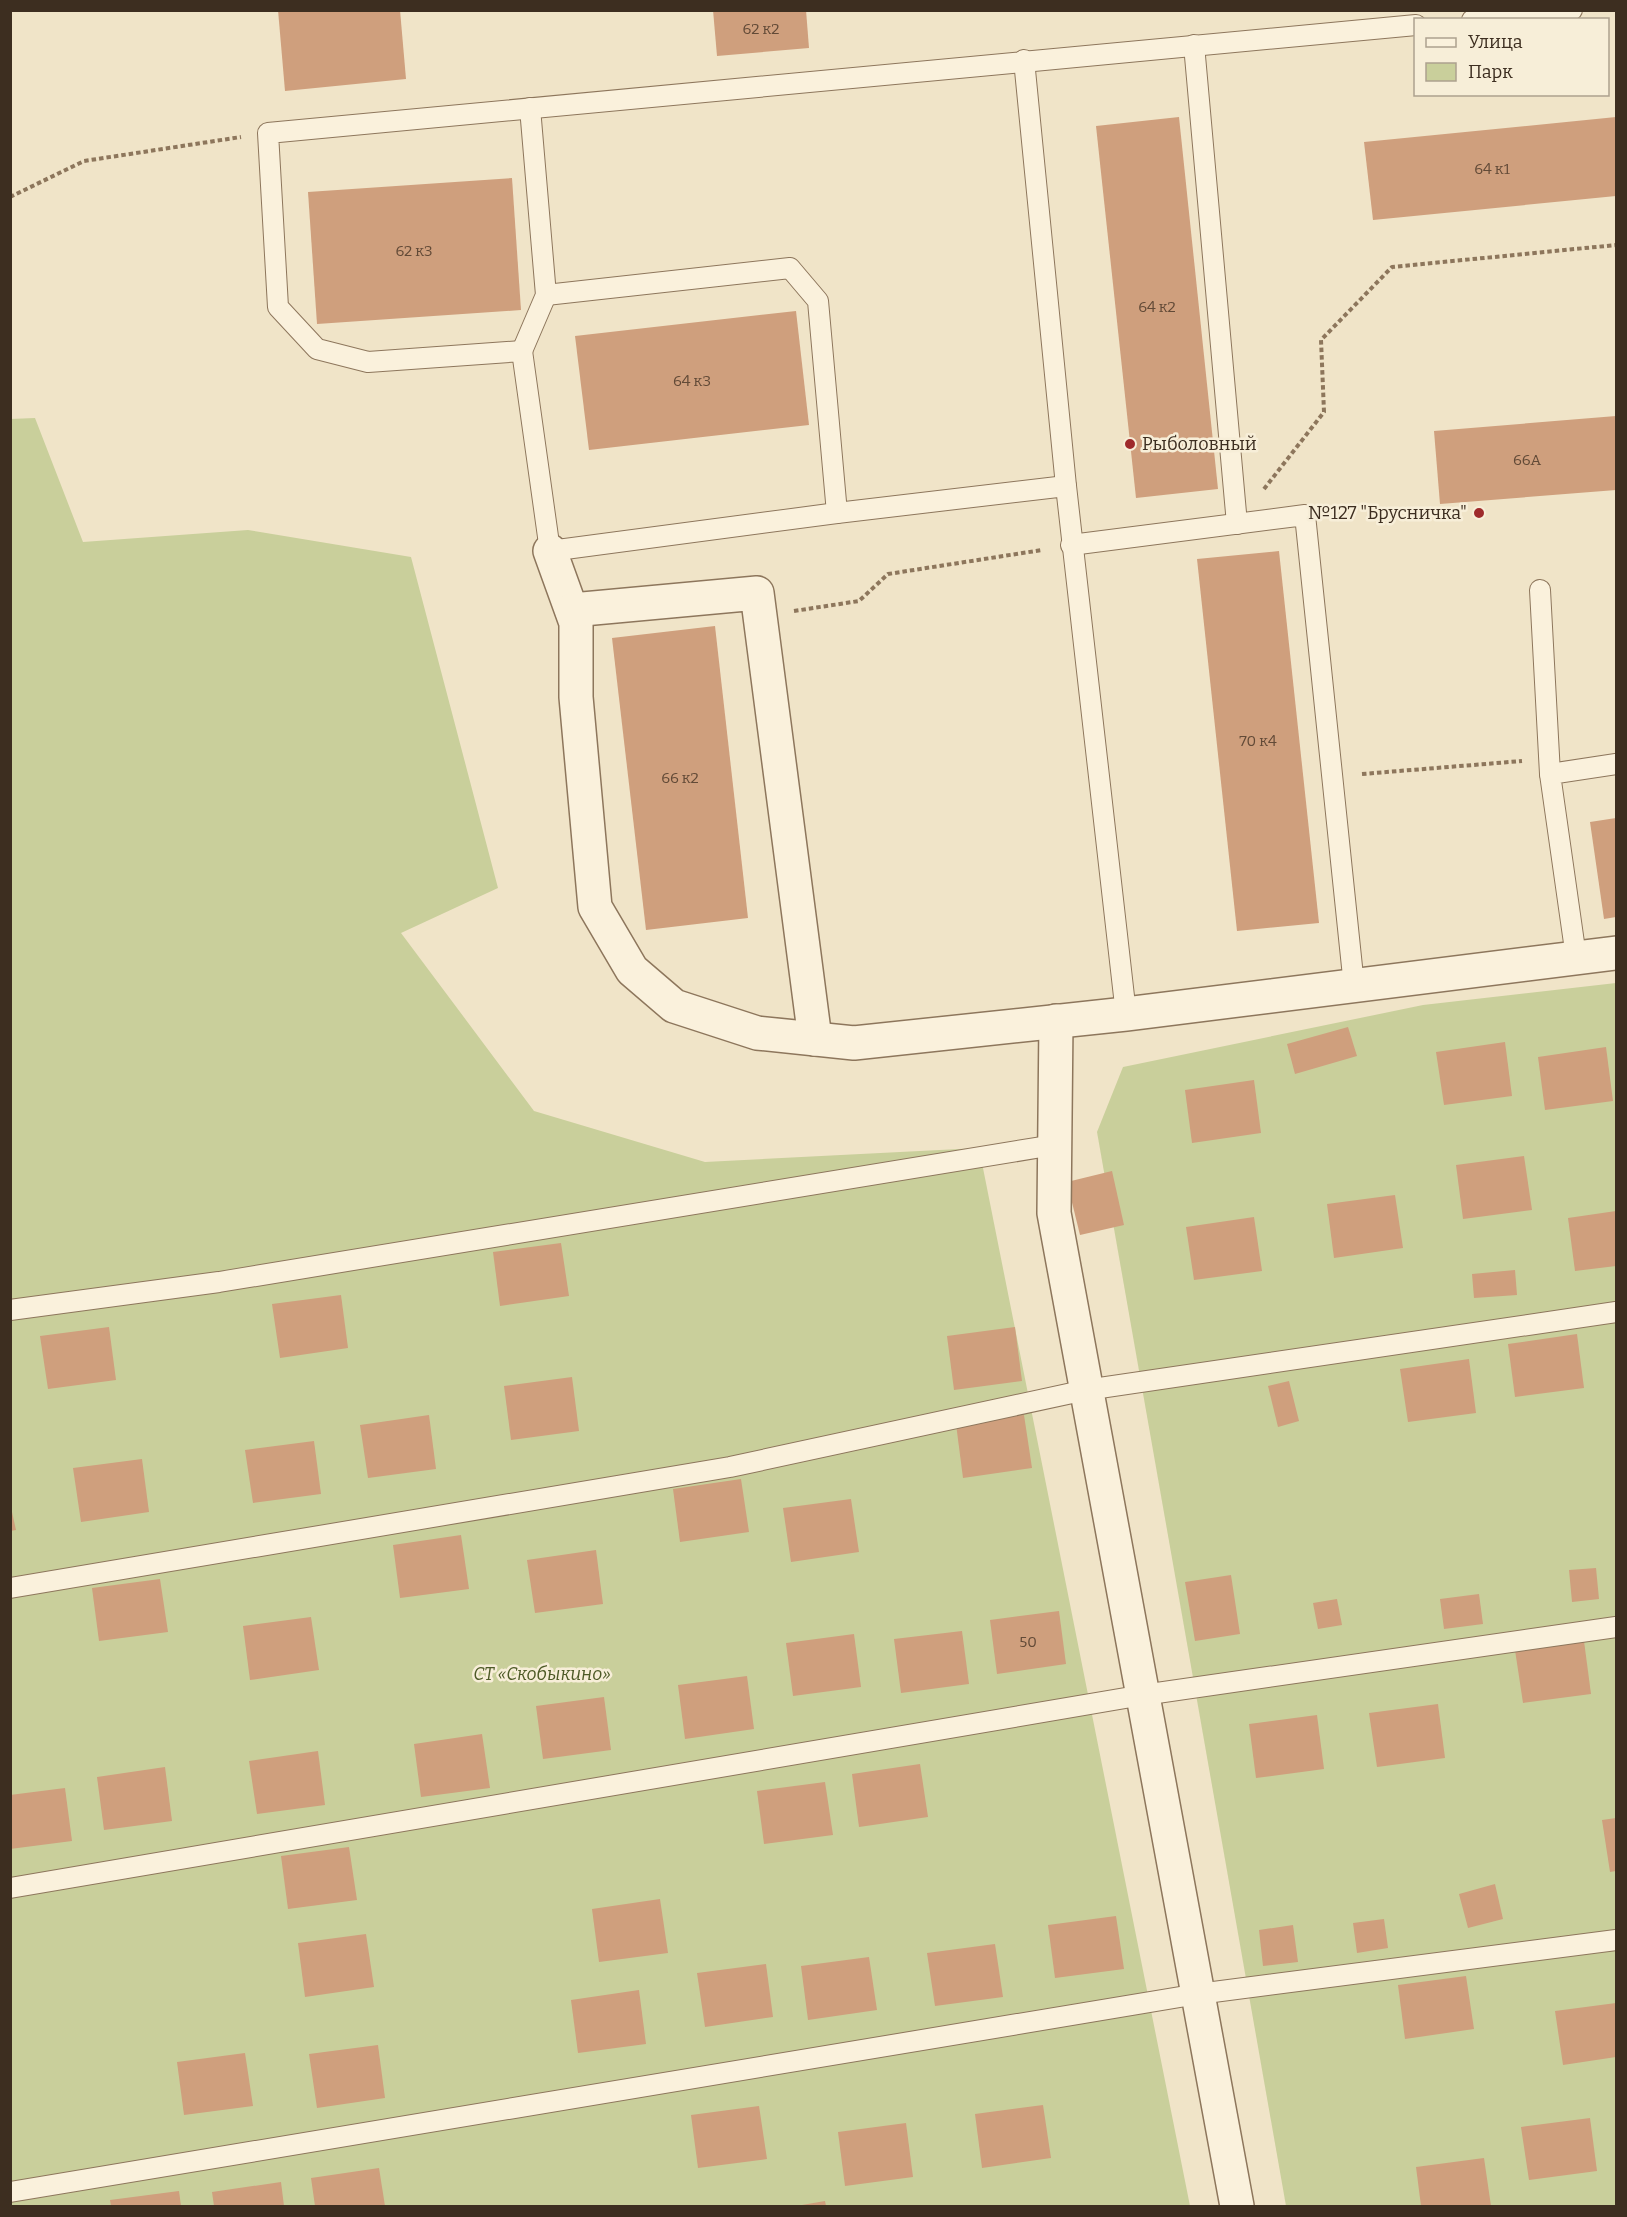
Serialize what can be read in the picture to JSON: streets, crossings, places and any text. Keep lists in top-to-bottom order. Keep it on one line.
{"parks":["СТ «Скобыкино»"],"places":["Рыболовный","№127 \"Брусничка\""],"house_numbers":["62 к2","64 к1","62 к3","64 к2","64 к3","66А","70 к4","66 к2","50"],"legend":["Улица","Парк"]}
